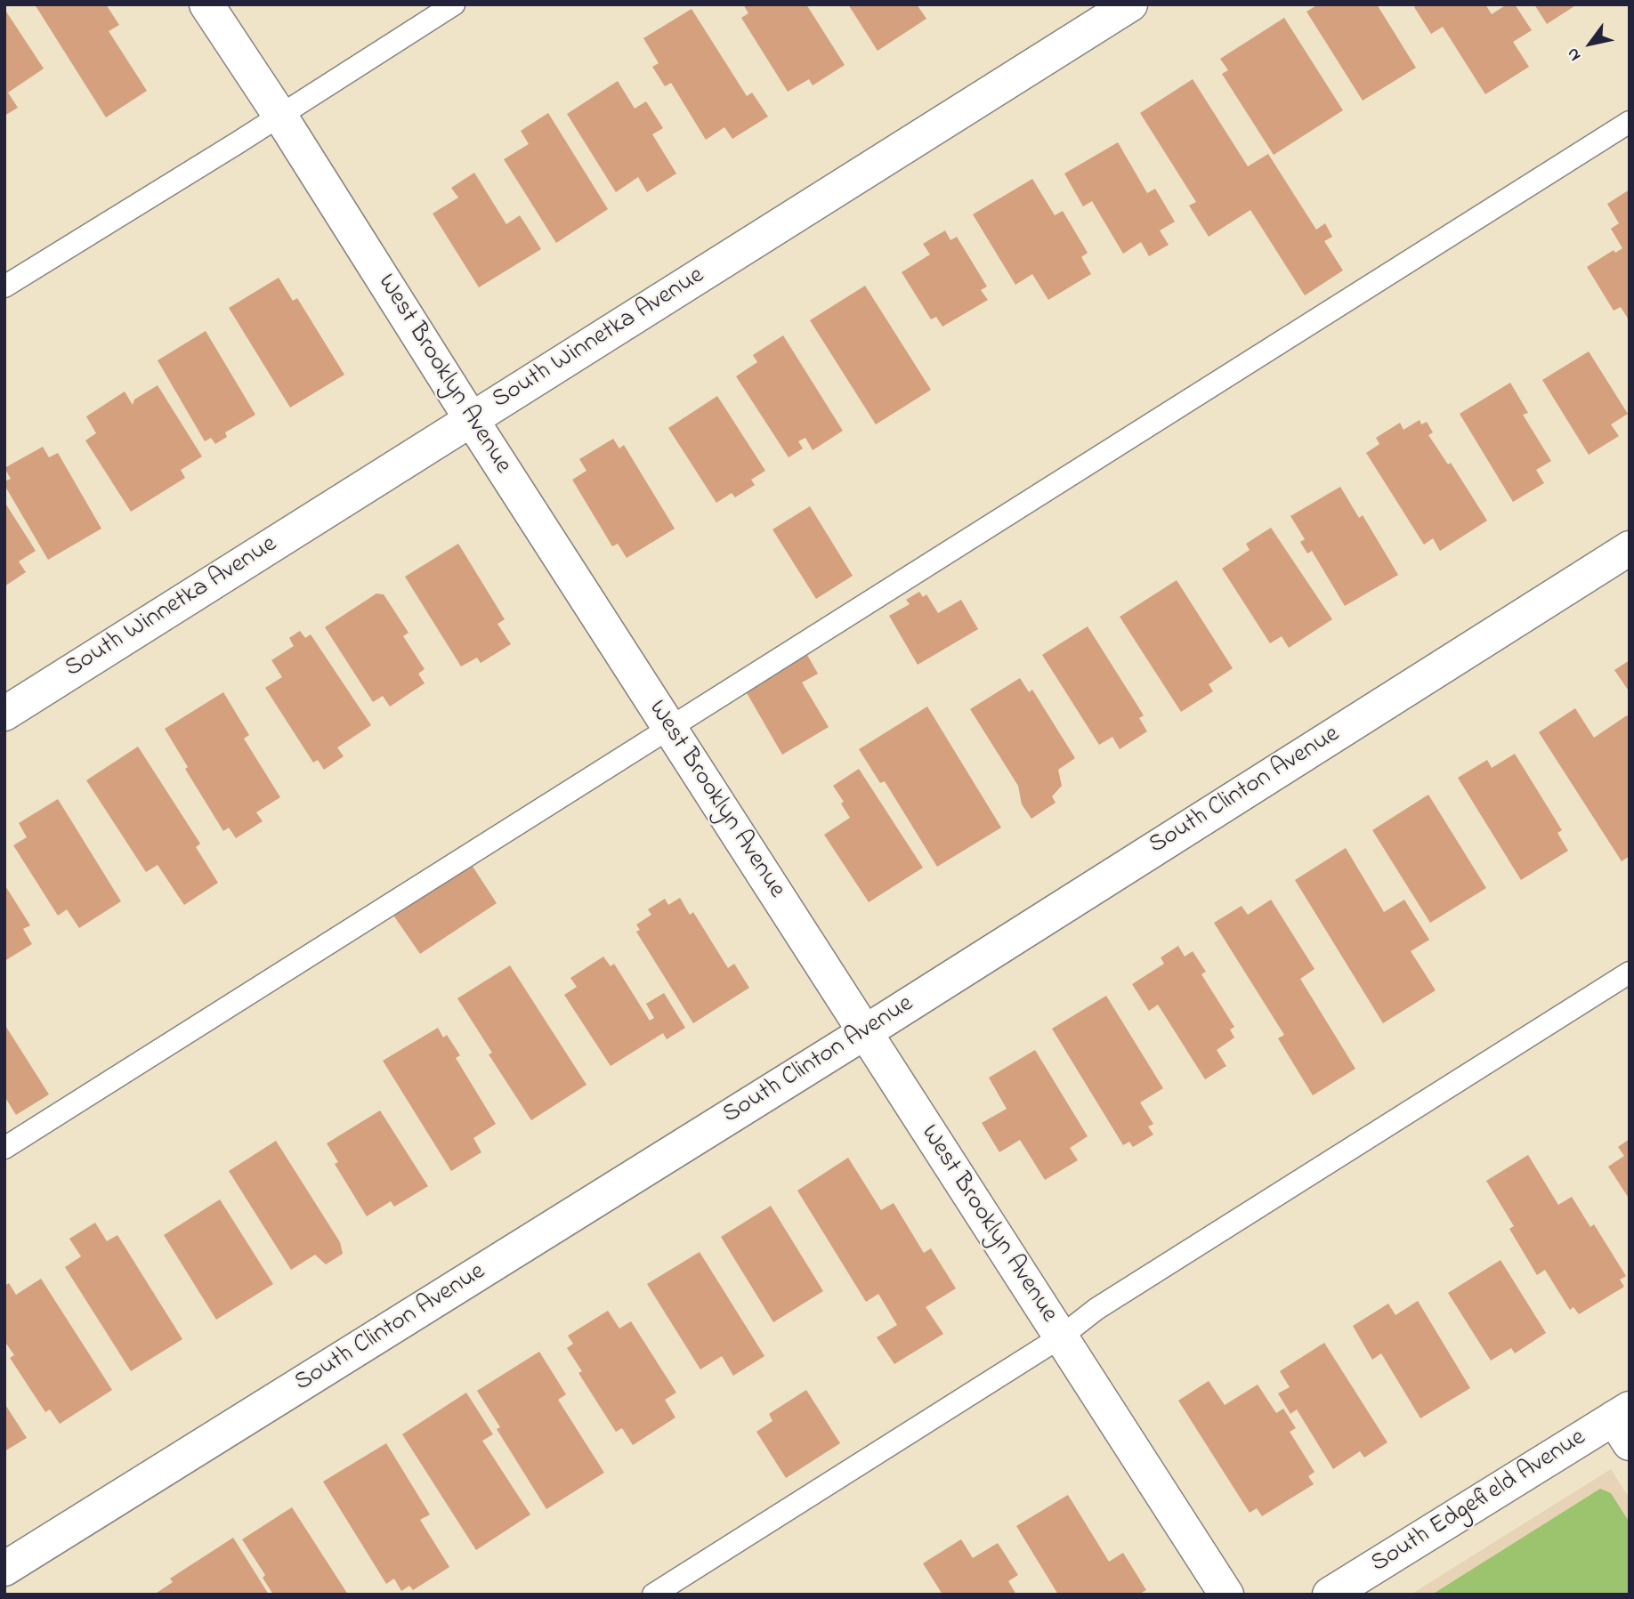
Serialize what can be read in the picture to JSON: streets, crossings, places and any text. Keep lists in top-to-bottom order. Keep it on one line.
{"streets":{"street":["South Winnetka Avenue","West Brooklyn Avenue","South Clinton Avenue","South Edgefield Avenue"]},"crossings":[["South Winnetka Avenue","West Brooklyn Avenue"],["West Brooklyn Avenue","South Clinton Avenue"]],"north":"bottom left"}
